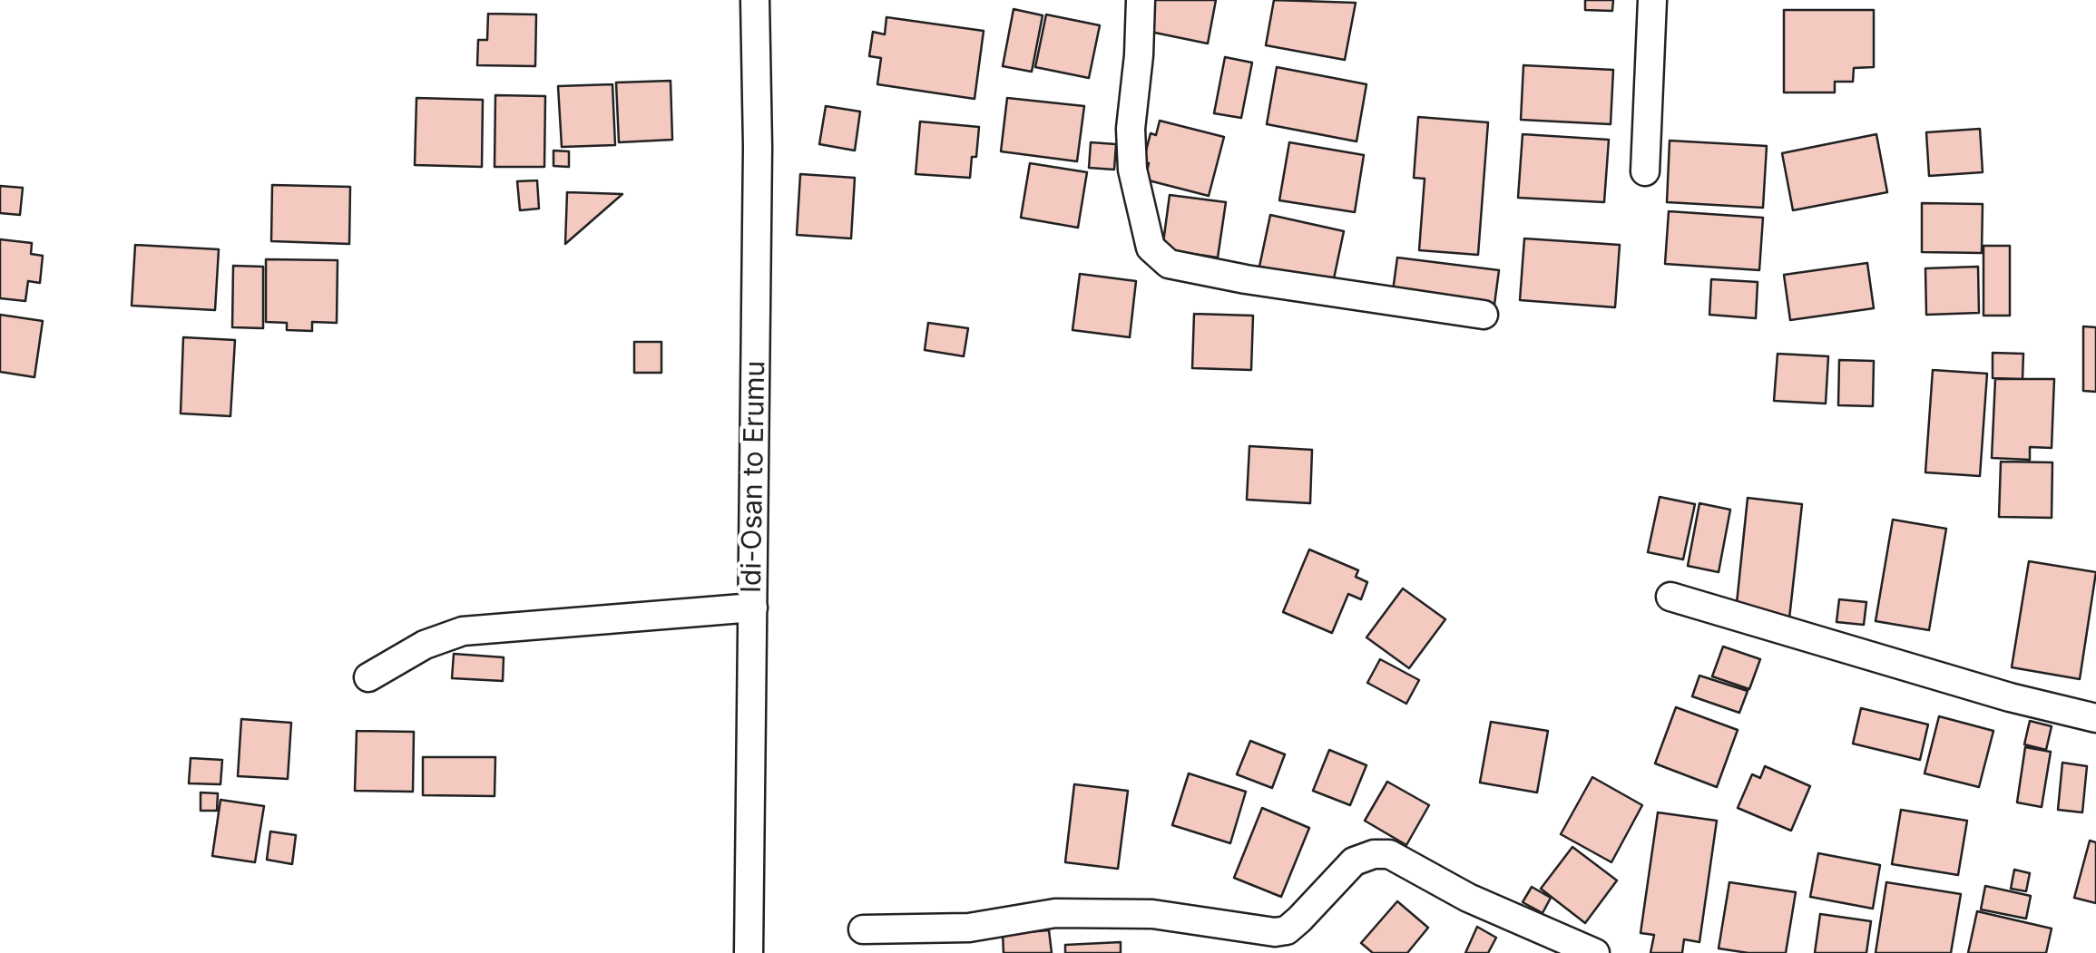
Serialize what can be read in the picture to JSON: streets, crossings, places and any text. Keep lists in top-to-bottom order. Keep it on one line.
{"streets":{"street":["Idi-Osan to Erumu"]}}
